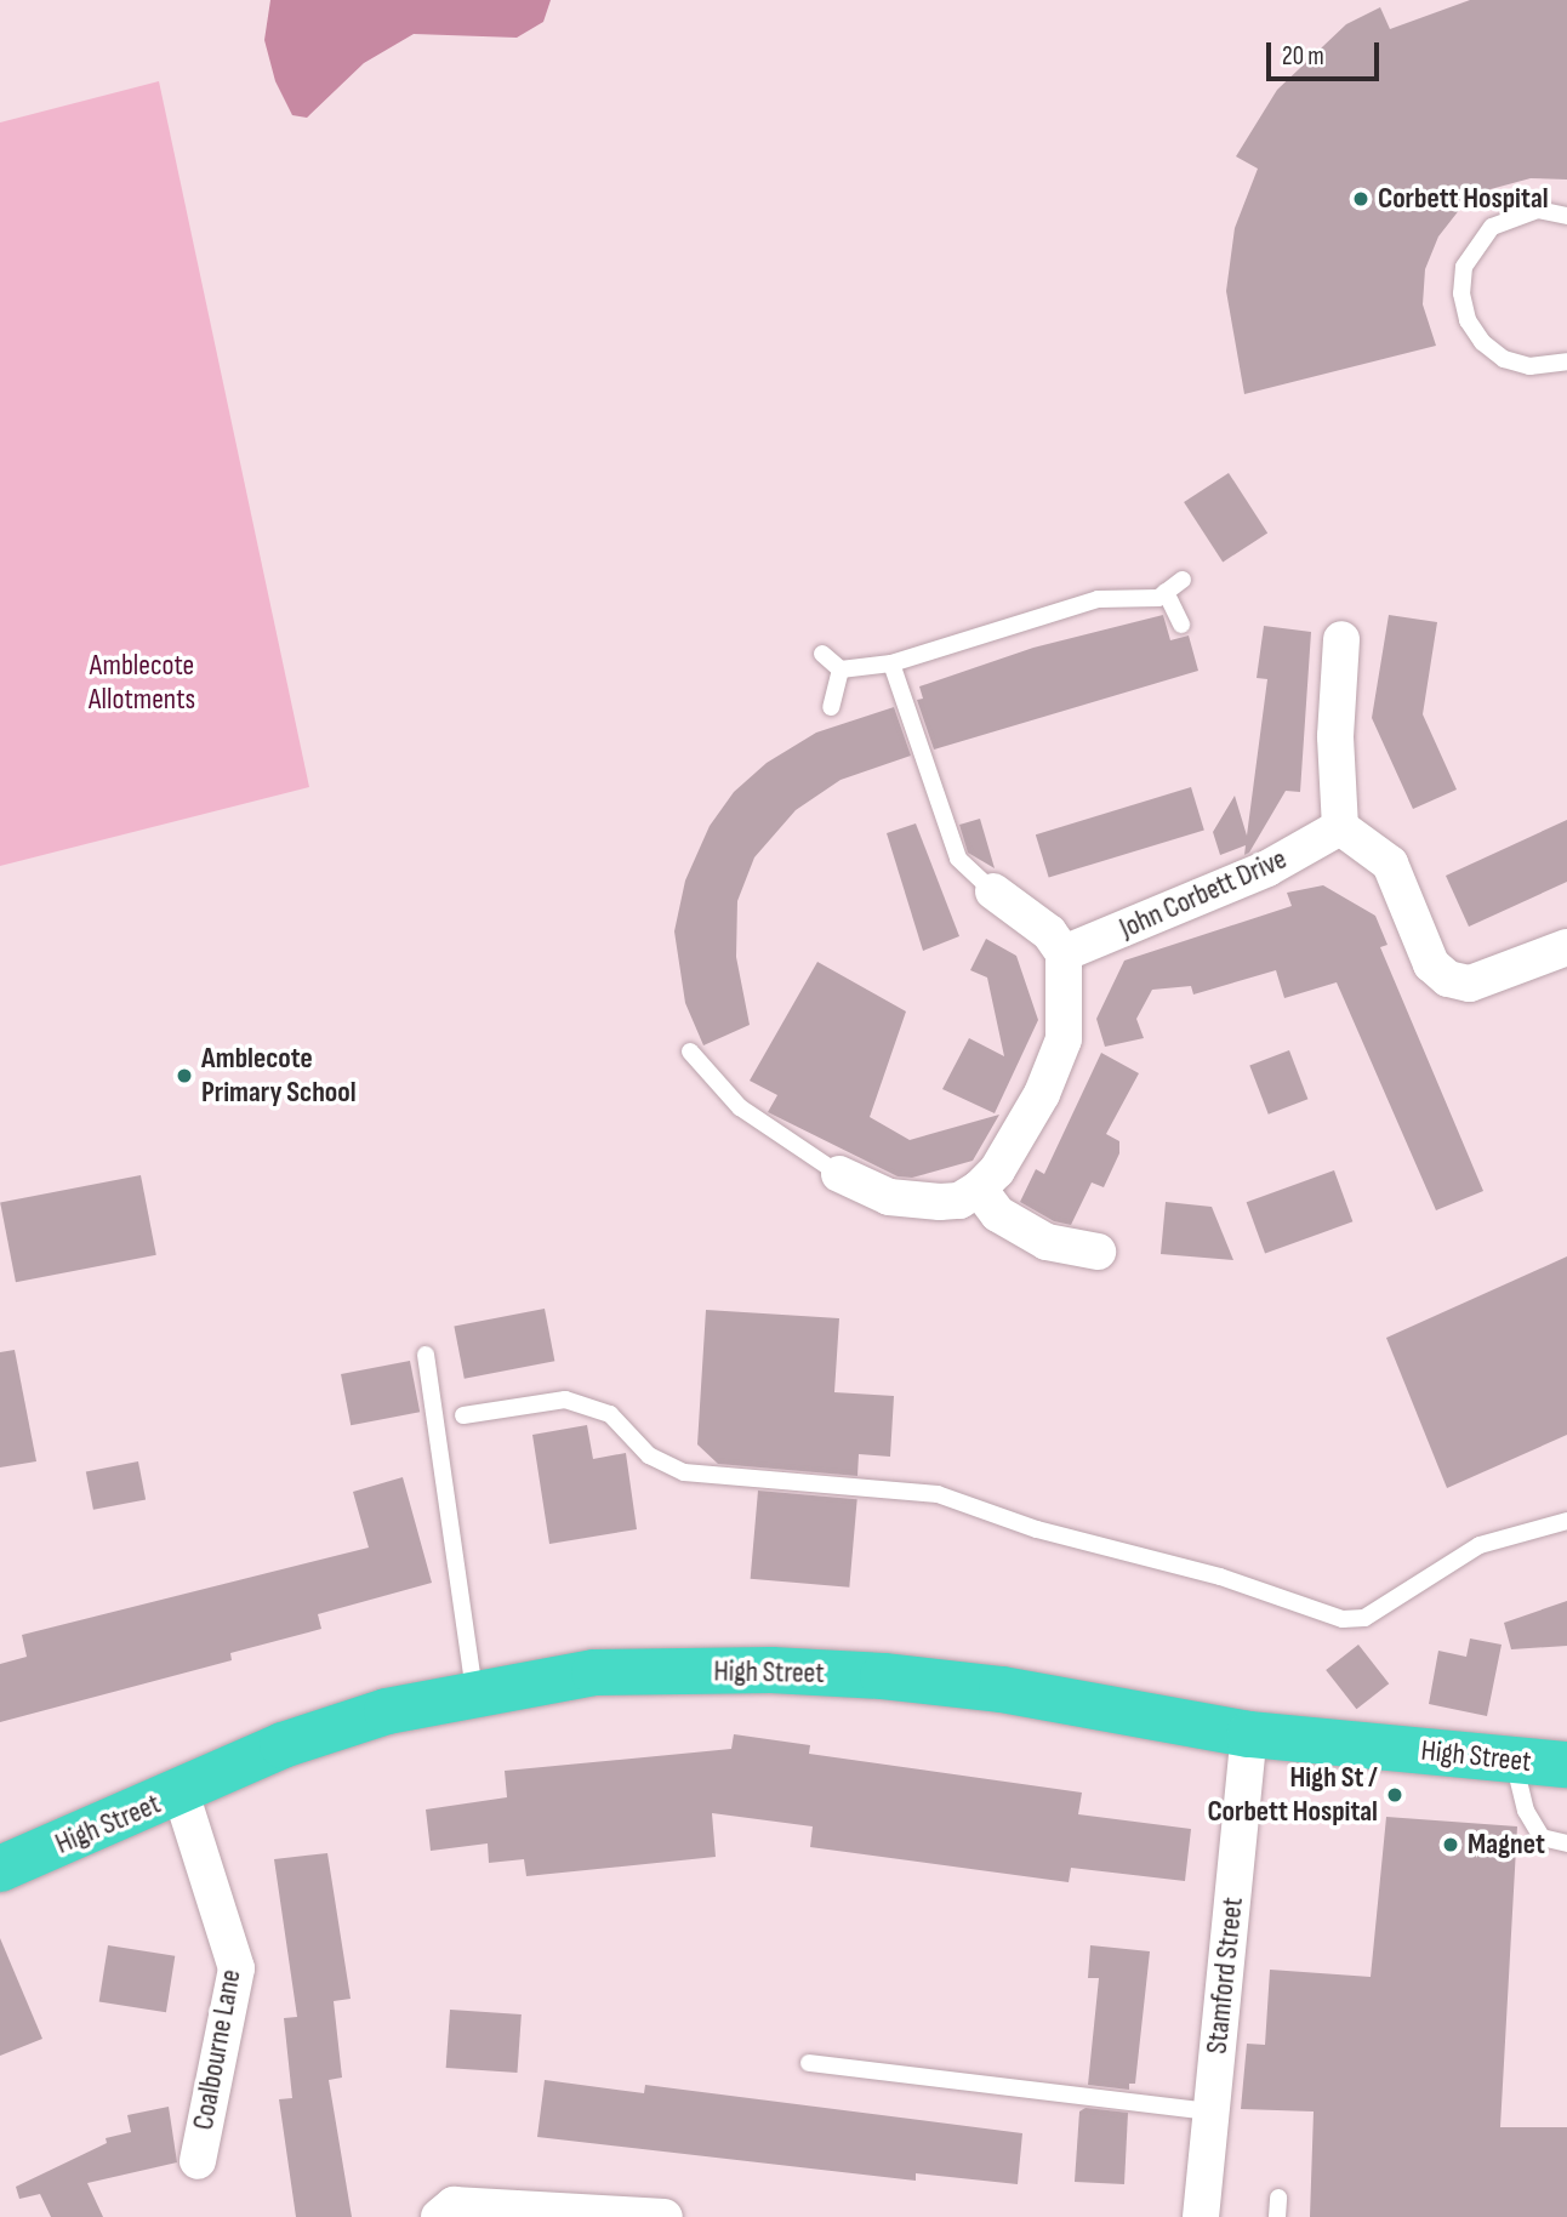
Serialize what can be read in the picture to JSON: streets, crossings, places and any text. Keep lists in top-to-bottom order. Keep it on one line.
{"streets":{"highway":["High Street"],"street":["John Corbett Drive","Stamford Street","Coalbourne Lane"]},"crossings":[["High Street","Stamford Street"],["High Street","Coalbourne Lane"]],"parks":["Amblecote Allotments"],"places":["Corbett Hospital","Amblecote Primary School","High St / Corbett Hospital","Magnet"],"scale_bar":"20 m"}
